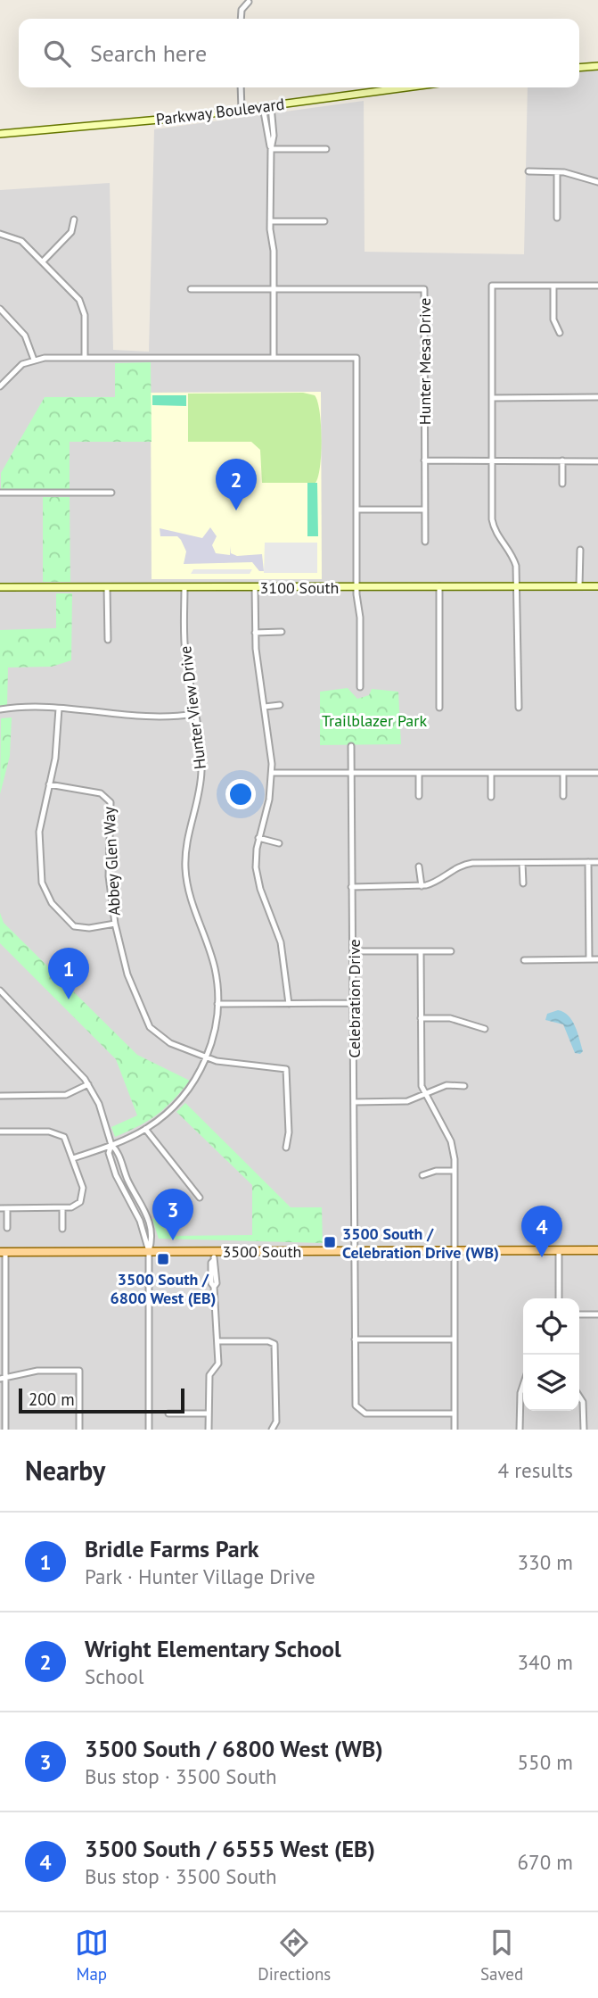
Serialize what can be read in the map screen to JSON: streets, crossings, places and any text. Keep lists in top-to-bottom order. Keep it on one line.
{"streets":{"main road":["Parkway Boulevard","3100 South","3500 South"],"street":["Hunter Mesa Drive","Hunter View Drive","Abbey Glen Way","Celebration Drive"]},"crossings":[["3100 South","Hunter View Drive"],["Hunter View Drive","Abbey Glen Way"],["Celebration Drive","3500 South"]],"parks":["Trailblazer Park"],"places":{"transit":["3500 South / Celebration Drive (WB)","3500 South / 6800 West (EB)"]},"scale_bar":"200 m","page":{"search":"Search here","pins":["2","1","3","4"],"scale":"200 m","heading":["Nearby","4 results"],"list":[{"mark":"1","name":"Bridle Farms Park","note":"Park · Hunter Village Drive","value":"330 m"},{"mark":"2","name":"Wright Elementary School","note":"School","value":"340 m"},{"mark":"3","name":"3500 South / 6800 West (WB)","note":"Bus stop · 3500 South","value":"550 m"},{"mark":"4","name":"3500 South / 6555 West (EB)","note":"Bus stop · 3500 South","value":"670 m"}],"nav":["Map","Directions","Saved"]}}
